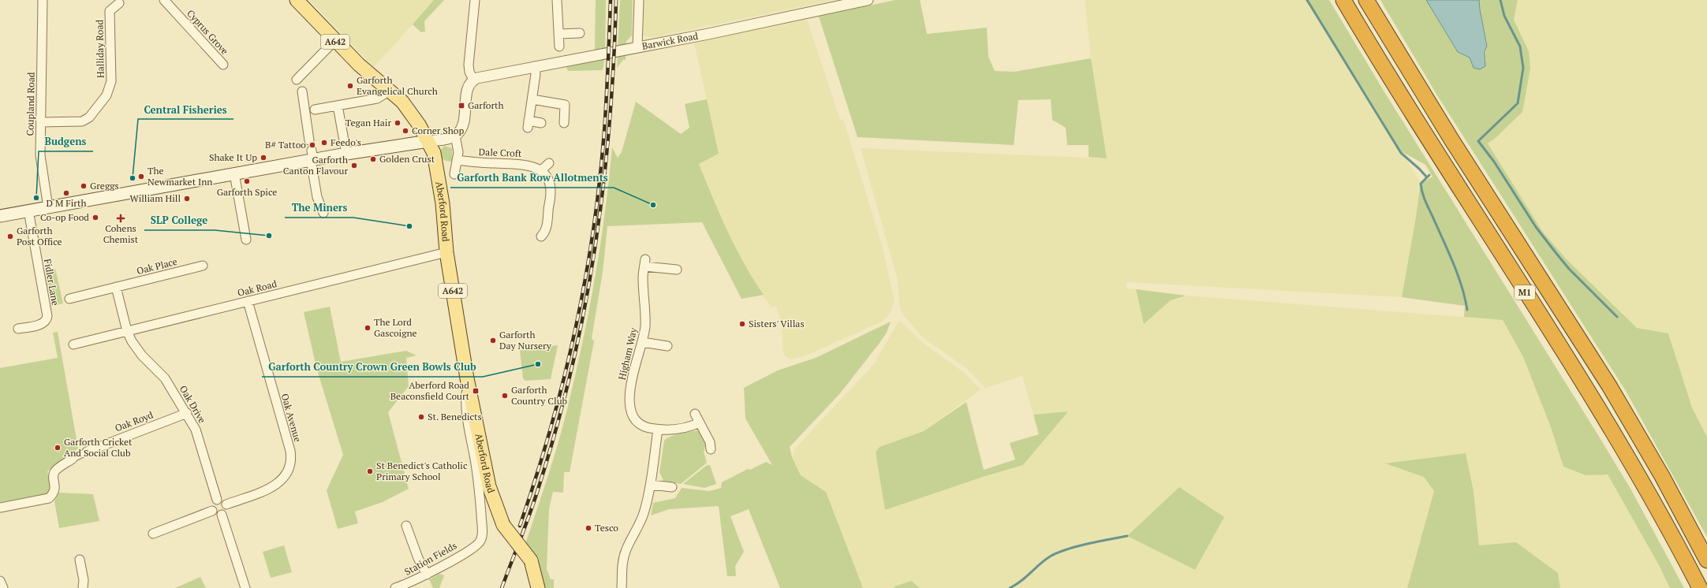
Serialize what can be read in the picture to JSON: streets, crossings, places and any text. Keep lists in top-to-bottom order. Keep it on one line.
{"streets":{"highway":["M1"],"main road":["A642","Aberford Road"],"street":["Cyprus Grove","Barwick Road","Halliday Road","Coupland Road","Dale Croft","Oak Place","Fidler Lane","Oak Road","Higham Way","Oak Drive","Oak Avenue","Oak Royd","Station Fields"]},"crossings":[["A642","Aberford Road"],["Halliday Road","Coupland Road"],["Aberford Road","Oak Road"],["Aberford Road","Station Fields"],["Oak Road","Oak Drive"],["Oak Road","Oak Avenue"],["Oak Drive","Oak Avenue"],["Oak Drive","Oak Royd"]],"places":{"other":["Garforth Evangelical Church","Tegan Hair","Corner Shop","Feedo's","B# Tattoo","Shake It Up","Golden Crust","Garforth Canton Flavour","The Newmarket Inn","Central Fisheries","Garforth Spice","Greggs","D M Firth","Budgens","William Hill","Garforth Bank Row Allotments","Co-op Food","The Miners","SLP College","Garforth Post Office","Sisters' Villas","The Lord Gascoigne","Garforth Day Nursery","Garforth Country Crown Green Bowls Club","Garforth Country Club","St. Benedicts","Garforth Cricket And Social Club","St Benedict's Catholic Primary School","Tesco"],"transit":["Garforth","Aberford Road Beaconsfield Court"],"health":["Cohens Chemist"]}}
